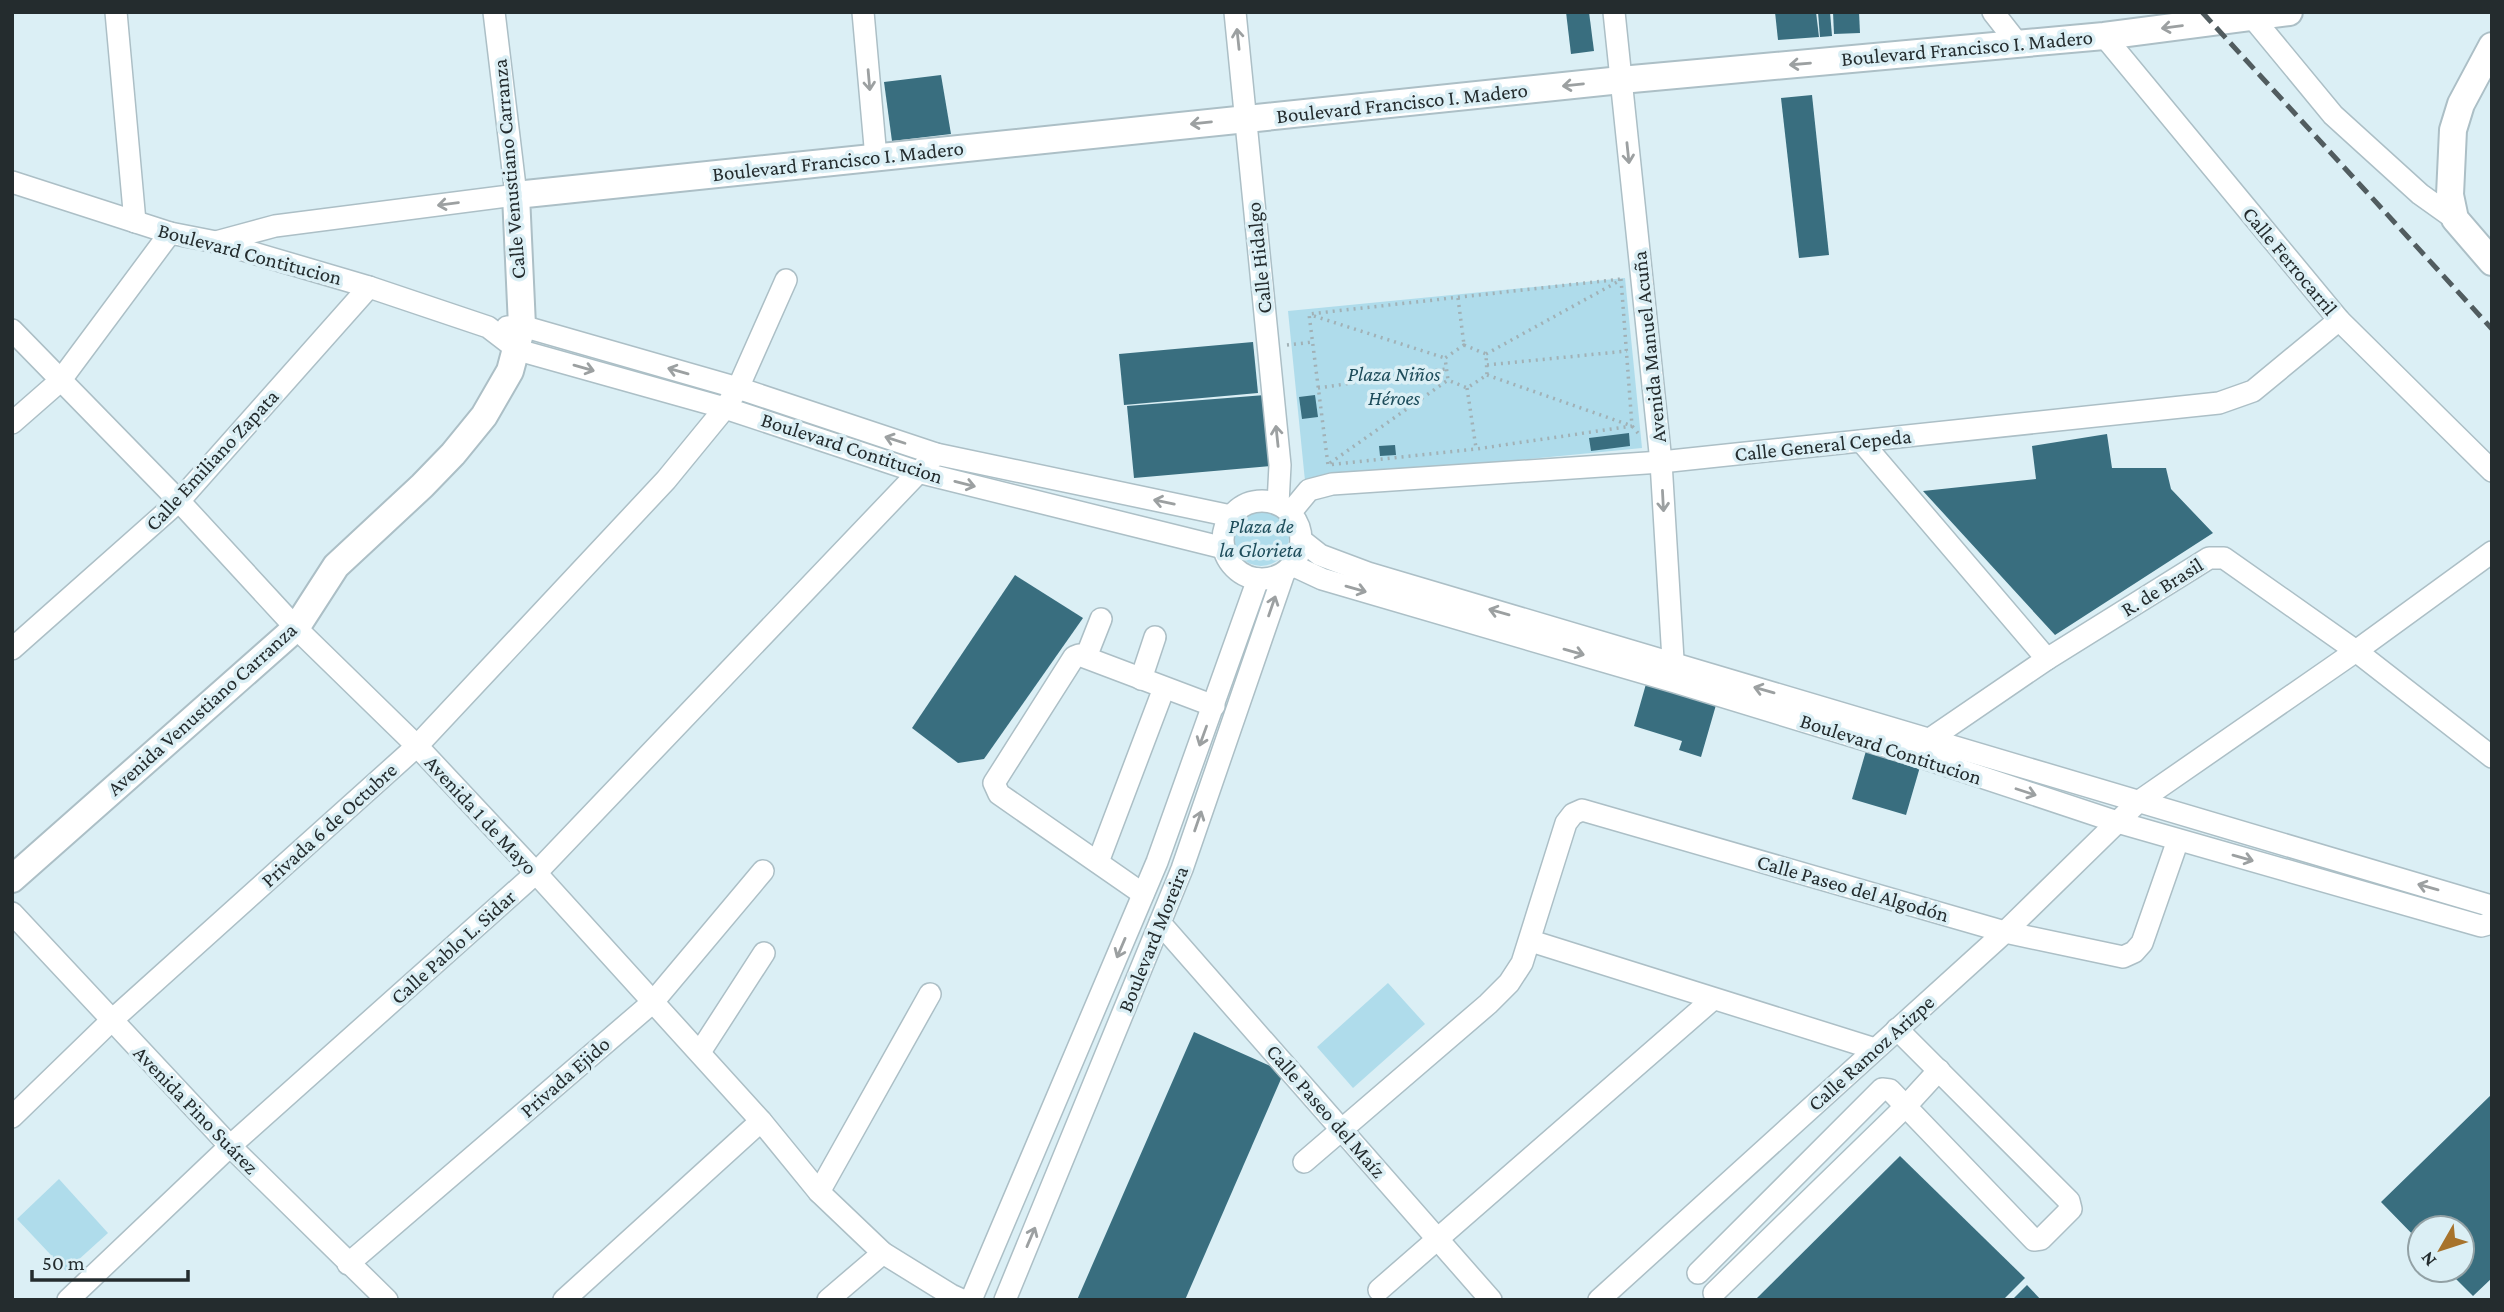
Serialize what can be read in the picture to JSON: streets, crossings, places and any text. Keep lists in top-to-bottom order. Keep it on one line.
{"streets":{"main road":["Boulevard Francisco I. Madero","Calle Venustiano Carranza","Avenida Venustiano Carranza"],"street":["Boulevard Contitucion","Calle Hidalgo","Calle Ferrocarril","Avenida Manuel Acuña","Calle General Cepeda","Calle Emiliano Zapata","R. de Brasil","Avenida 1 de Mayo","Privada 6 de Octubre","Calle Paseo del Algodón","Boulevard Moreira","Calle Pablo L. Sidar","Calle Ramoz Arizpe","Privada Ejido","Avenida Pino Suárez","Calle Paseo del Maíz"]},"crossings":[["Boulevard Francisco I. Madero","Calle Venustiano Carranza"],["Boulevard Francisco I. Madero","Calle Hidalgo"],["Boulevard Francisco I. Madero","Calle Ferrocarril"],["Boulevard Francisco I. Madero","Avenida Manuel Acuña"],["Calle Venustiano Carranza","Boulevard Contitucion"],["Calle Venustiano Carranza","Avenida Venustiano Carranza"],["Boulevard Contitucion","Calle Hidalgo"],["Boulevard Contitucion","Avenida Manuel Acuña"],["Boulevard Contitucion","Calle Emiliano Zapata"],["Boulevard Contitucion","R. de Brasil"],["Boulevard Contitucion","Avenida Venustiano Carranza"],["Boulevard Contitucion","Privada 6 de Octubre"],["Boulevard Contitucion","Calle Paseo del Algodón"],["Boulevard Contitucion","Boulevard Moreira"],["Boulevard Contitucion","Calle Pablo L. Sidar"],["Boulevard Contitucion","Calle Ramoz Arizpe"],["Calle Hidalgo","Boulevard Moreira"],["Calle Ferrocarril","Calle General Cepeda"],["Avenida Manuel Acuña","Calle General Cepeda"],["Calle Emiliano Zapata","Avenida 1 de Mayo"],["R. de Brasil","Calle Ramoz Arizpe"],["Avenida Venustiano Carranza","Avenida 1 de Mayo"],["Avenida 1 de Mayo","Privada 6 de Octubre"],["Avenida 1 de Mayo","Boulevard Moreira"],["Avenida 1 de Mayo","Calle Pablo L. Sidar"],["Avenida 1 de Mayo","Privada Ejido"],["Privada 6 de Octubre","Avenida Pino Suárez"],["Calle Paseo del Algodón","Calle Ramoz Arizpe"],["Boulevard Moreira","Calle Paseo del Maíz"],["Calle Pablo L. Sidar","Avenida Pino Suárez"],["Privada Ejido","Avenida Pino Suárez"]],"one_way":["Boulevard Francisco I. Madero","Calle Hidalgo","Avenida Manuel Acuña"],"parks":["Plaza Niños Héroes","Plaza de la Glorieta"],"scale_bar":"50 m","north":"bottom left"}
